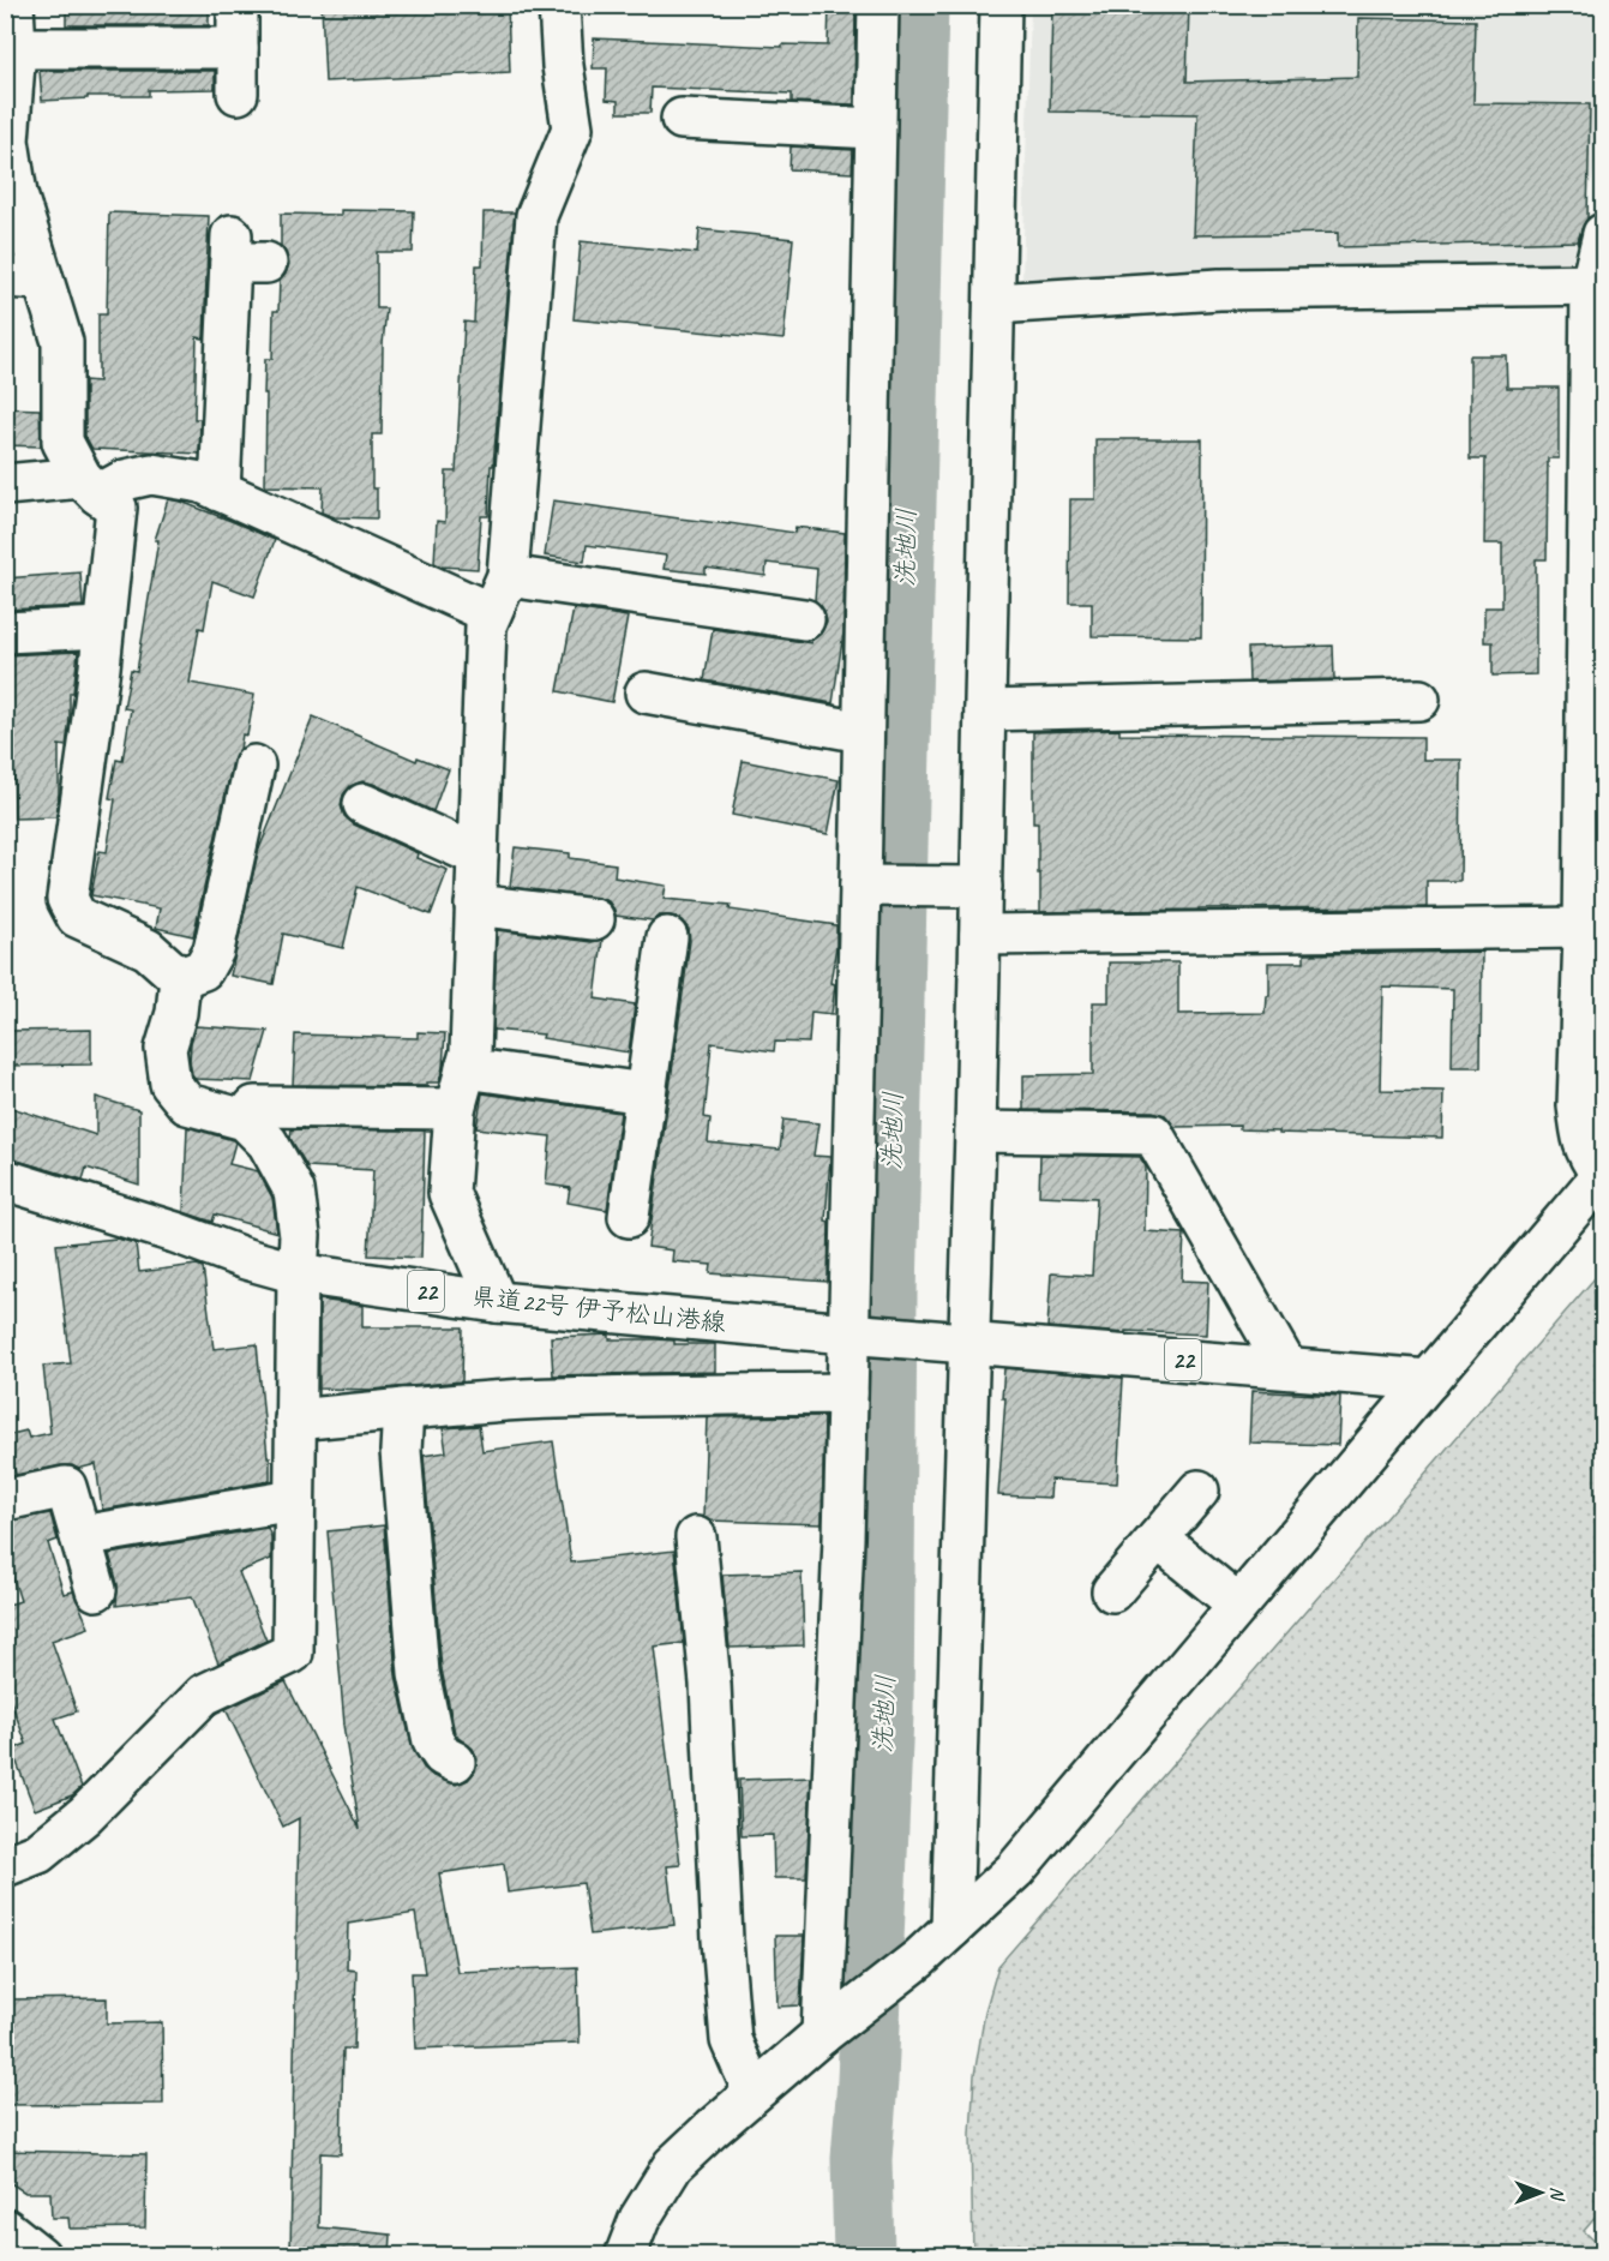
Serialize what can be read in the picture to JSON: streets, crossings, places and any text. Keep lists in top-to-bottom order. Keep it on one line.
{"streets":{"street":["22","県道22号 伊予松山港線"]},"crossings":[["22","県道22号 伊予松山港線"]],"water":["洗地川"],"north":"right"}
